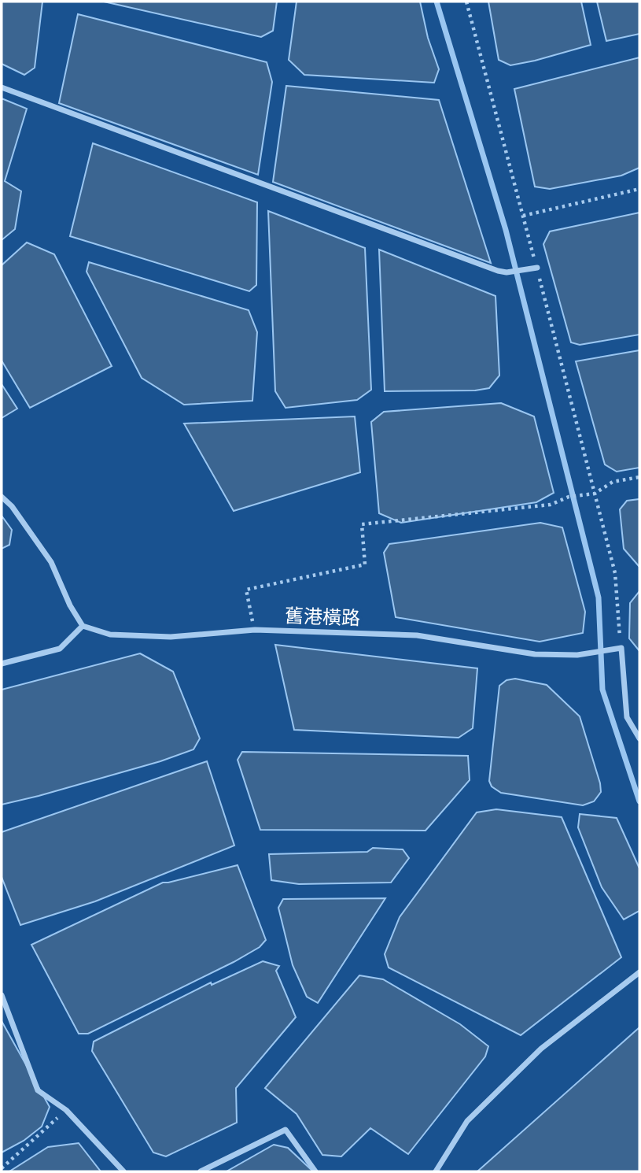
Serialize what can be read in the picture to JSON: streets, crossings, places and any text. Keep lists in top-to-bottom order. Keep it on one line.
{"streets":{"street":["舊港橫路"]}}
